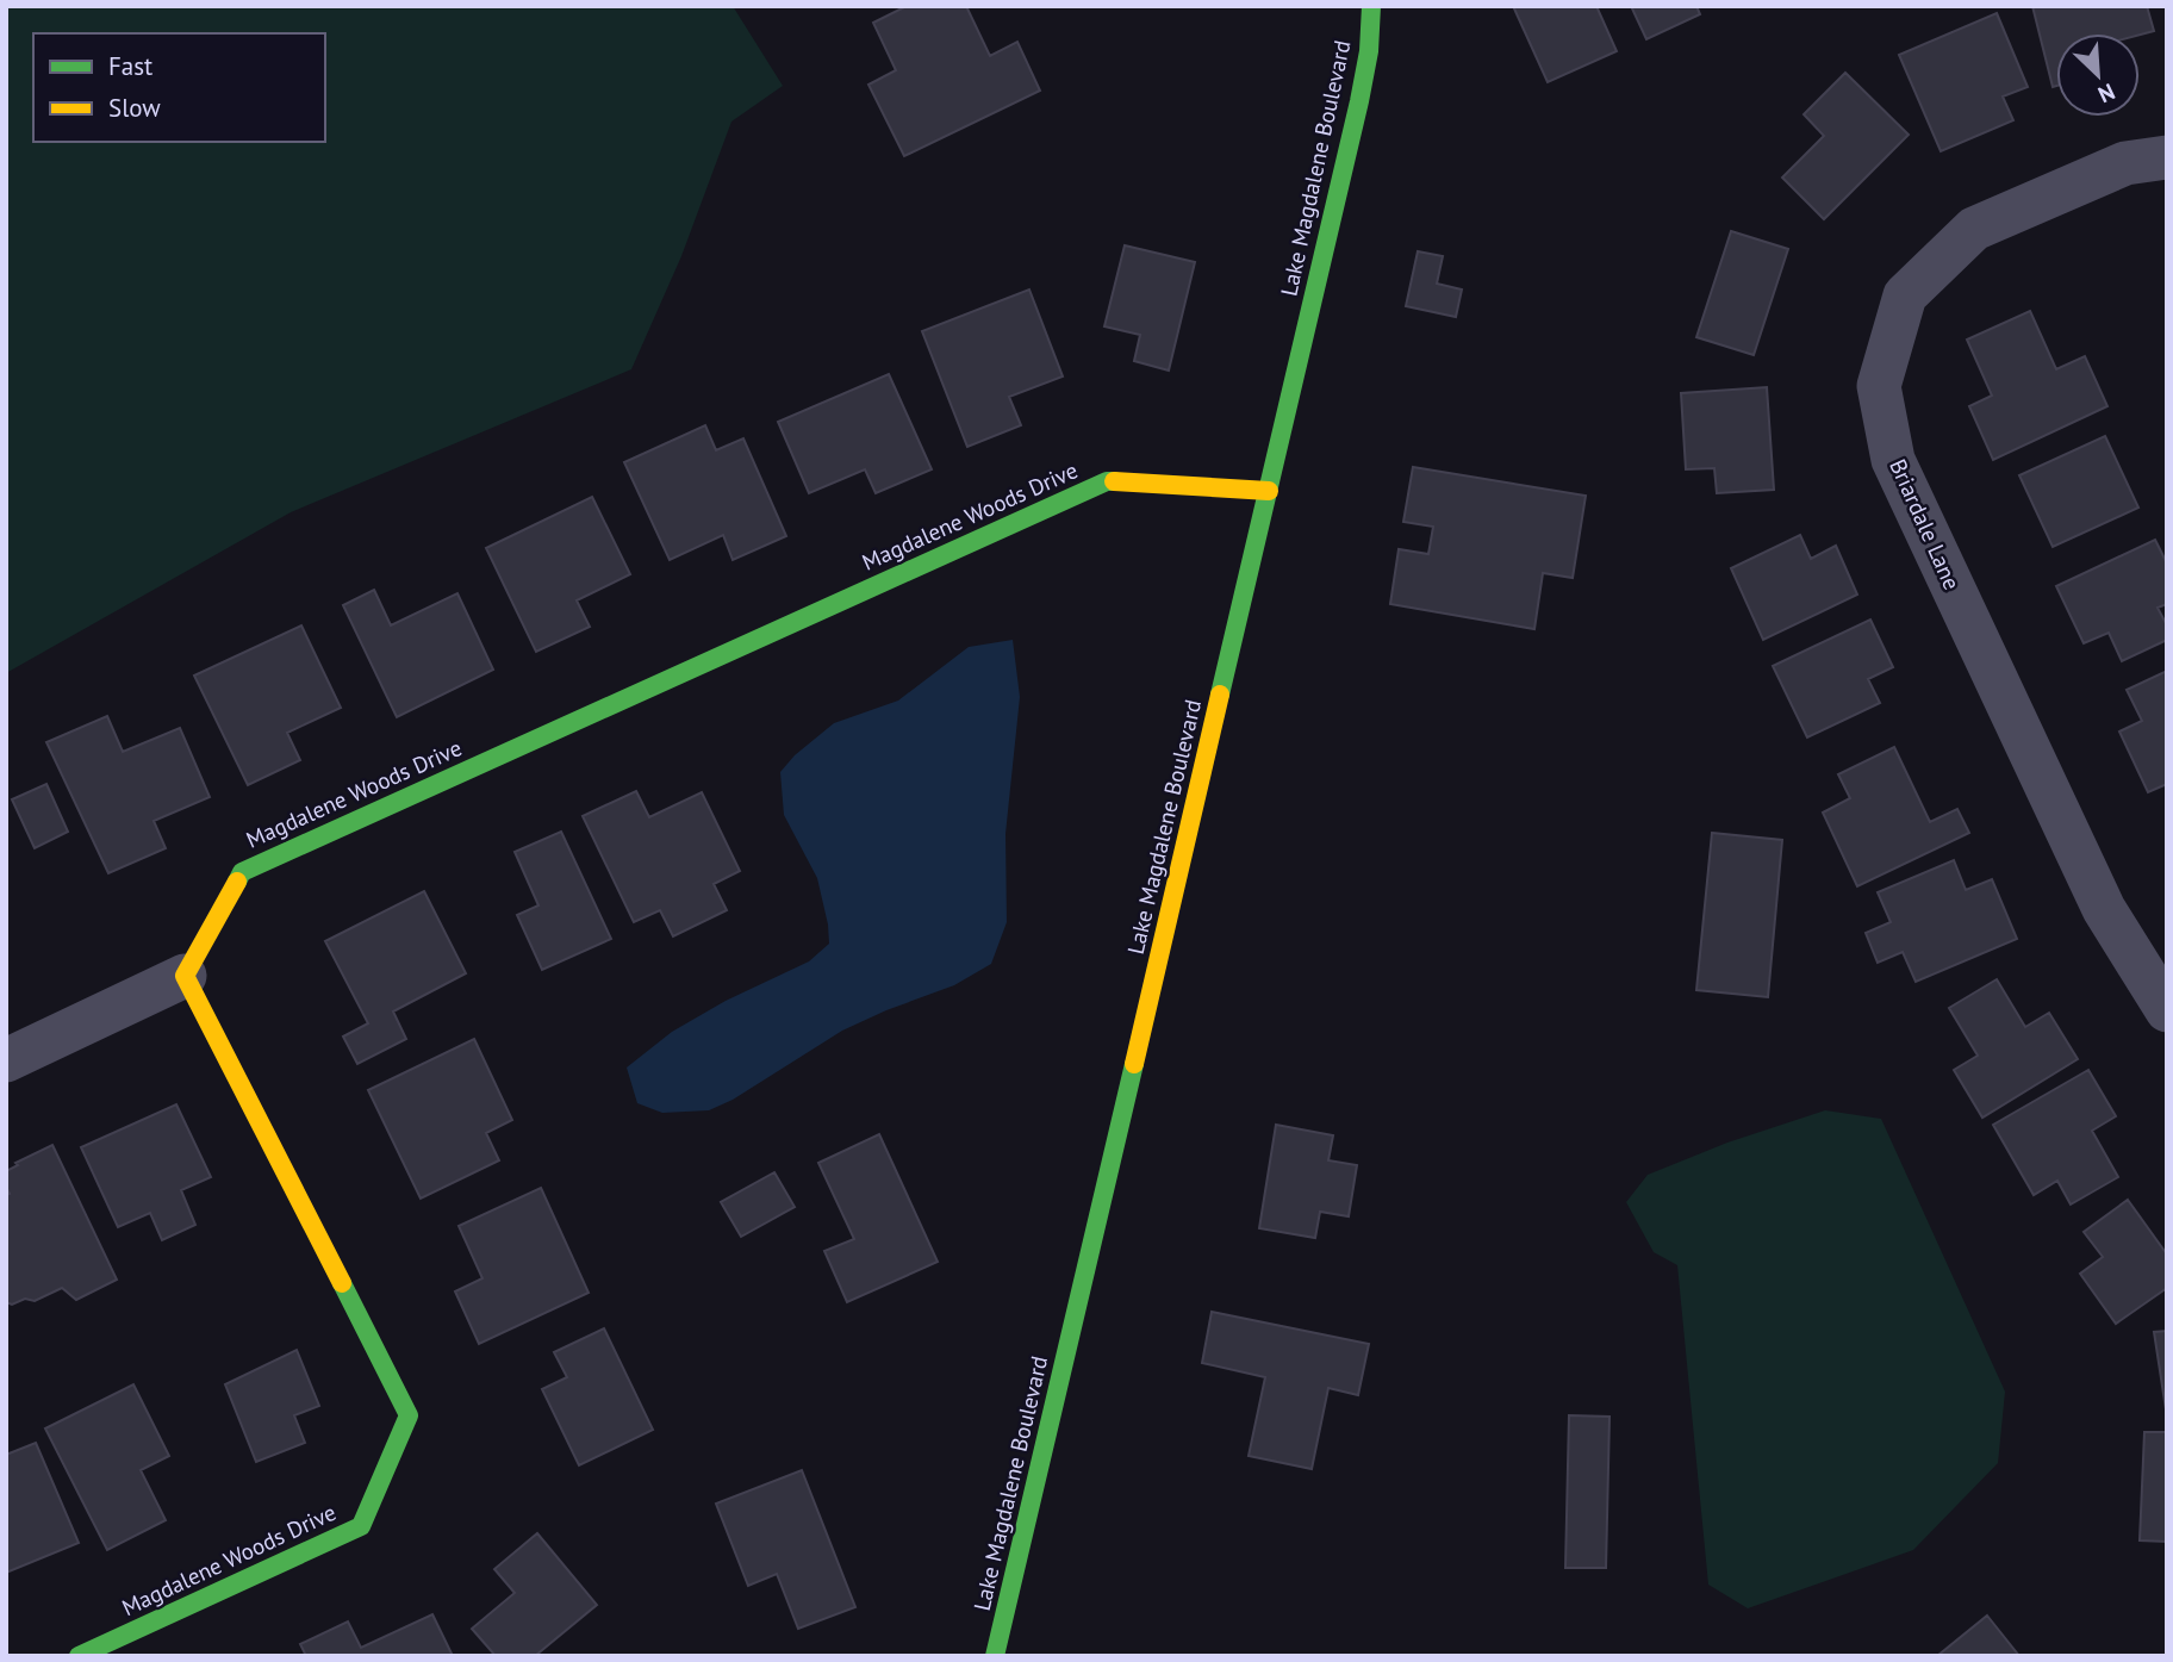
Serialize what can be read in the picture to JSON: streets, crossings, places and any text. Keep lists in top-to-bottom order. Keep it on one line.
{"streets":{"street":["Lake Magdalene Boulevard","Magdalene Woods Drive","Briardale Lane"]},"crossings":[["Lake Magdalene Boulevard","Magdalene Woods Drive"]],"legend":["Fast","Slow"],"north":"bottom right"}
